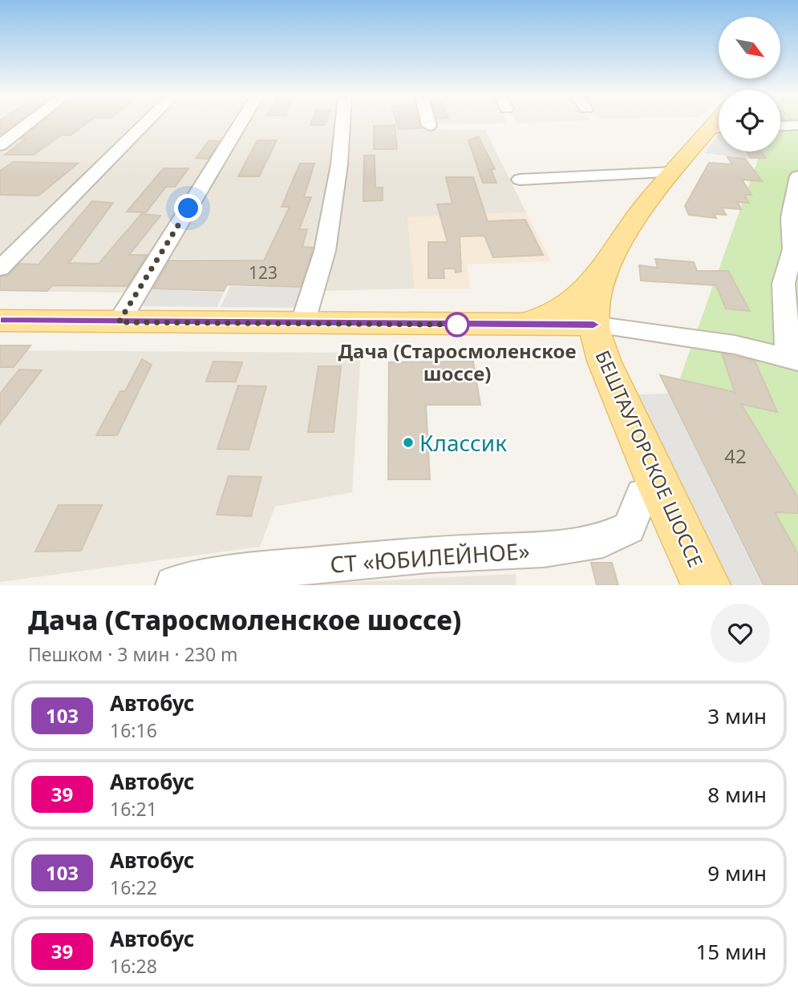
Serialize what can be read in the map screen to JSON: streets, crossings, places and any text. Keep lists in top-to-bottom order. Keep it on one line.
{"streets":{"main road":["БЕШТАУГОРСКОЕ ШОССЕ"],"street":["СТ «ЮБИЛЕЙНОЕ»"]},"crossings":[["БЕШТАУГОРСКОЕ ШОССЕ","СТ «ЮБИЛЕЙНОЕ»"]],"places":["Дача (Старосмоленское шоссе)","Классик"],"lines":["bus line 103"],"house_numbers":["123","42"],"north":"bottom right","page":{"heading":["Дача (Старосмоленское шоссе)","Пешком · 3 мин · 230 m"],"list":[{"mark":"103","name":"Автобус","note":"16:16","value":"3 мин"},{"mark":"39","name":"Автобус","note":"16:21","value":"8 мин"},{"mark":"103","name":"Автобус","note":"16:22","value":"9 мин"},{"mark":"39","name":"Автобус","note":"16:28","value":"15 мин"}]}}
